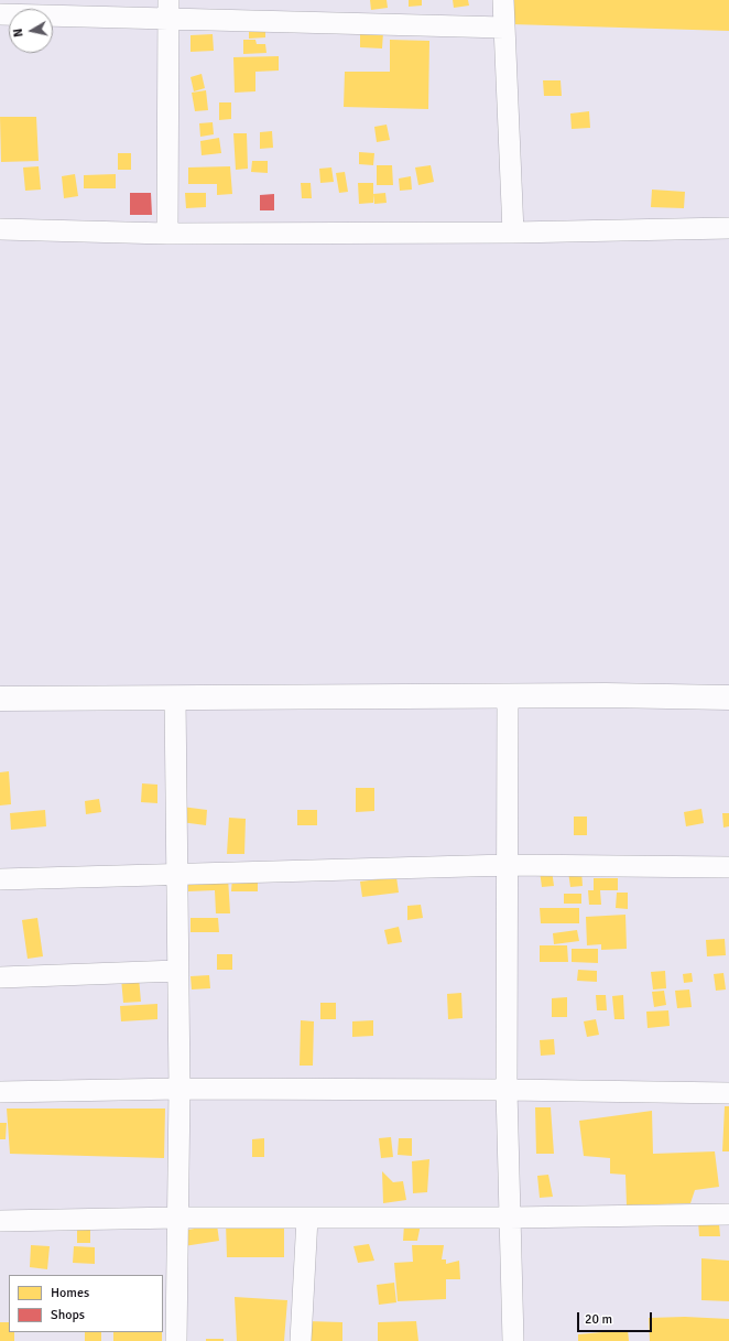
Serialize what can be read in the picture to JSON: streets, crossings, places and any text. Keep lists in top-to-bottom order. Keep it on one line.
{"legend":["Homes","Shops"],"scale_bar":"20 m","north":"left"}
